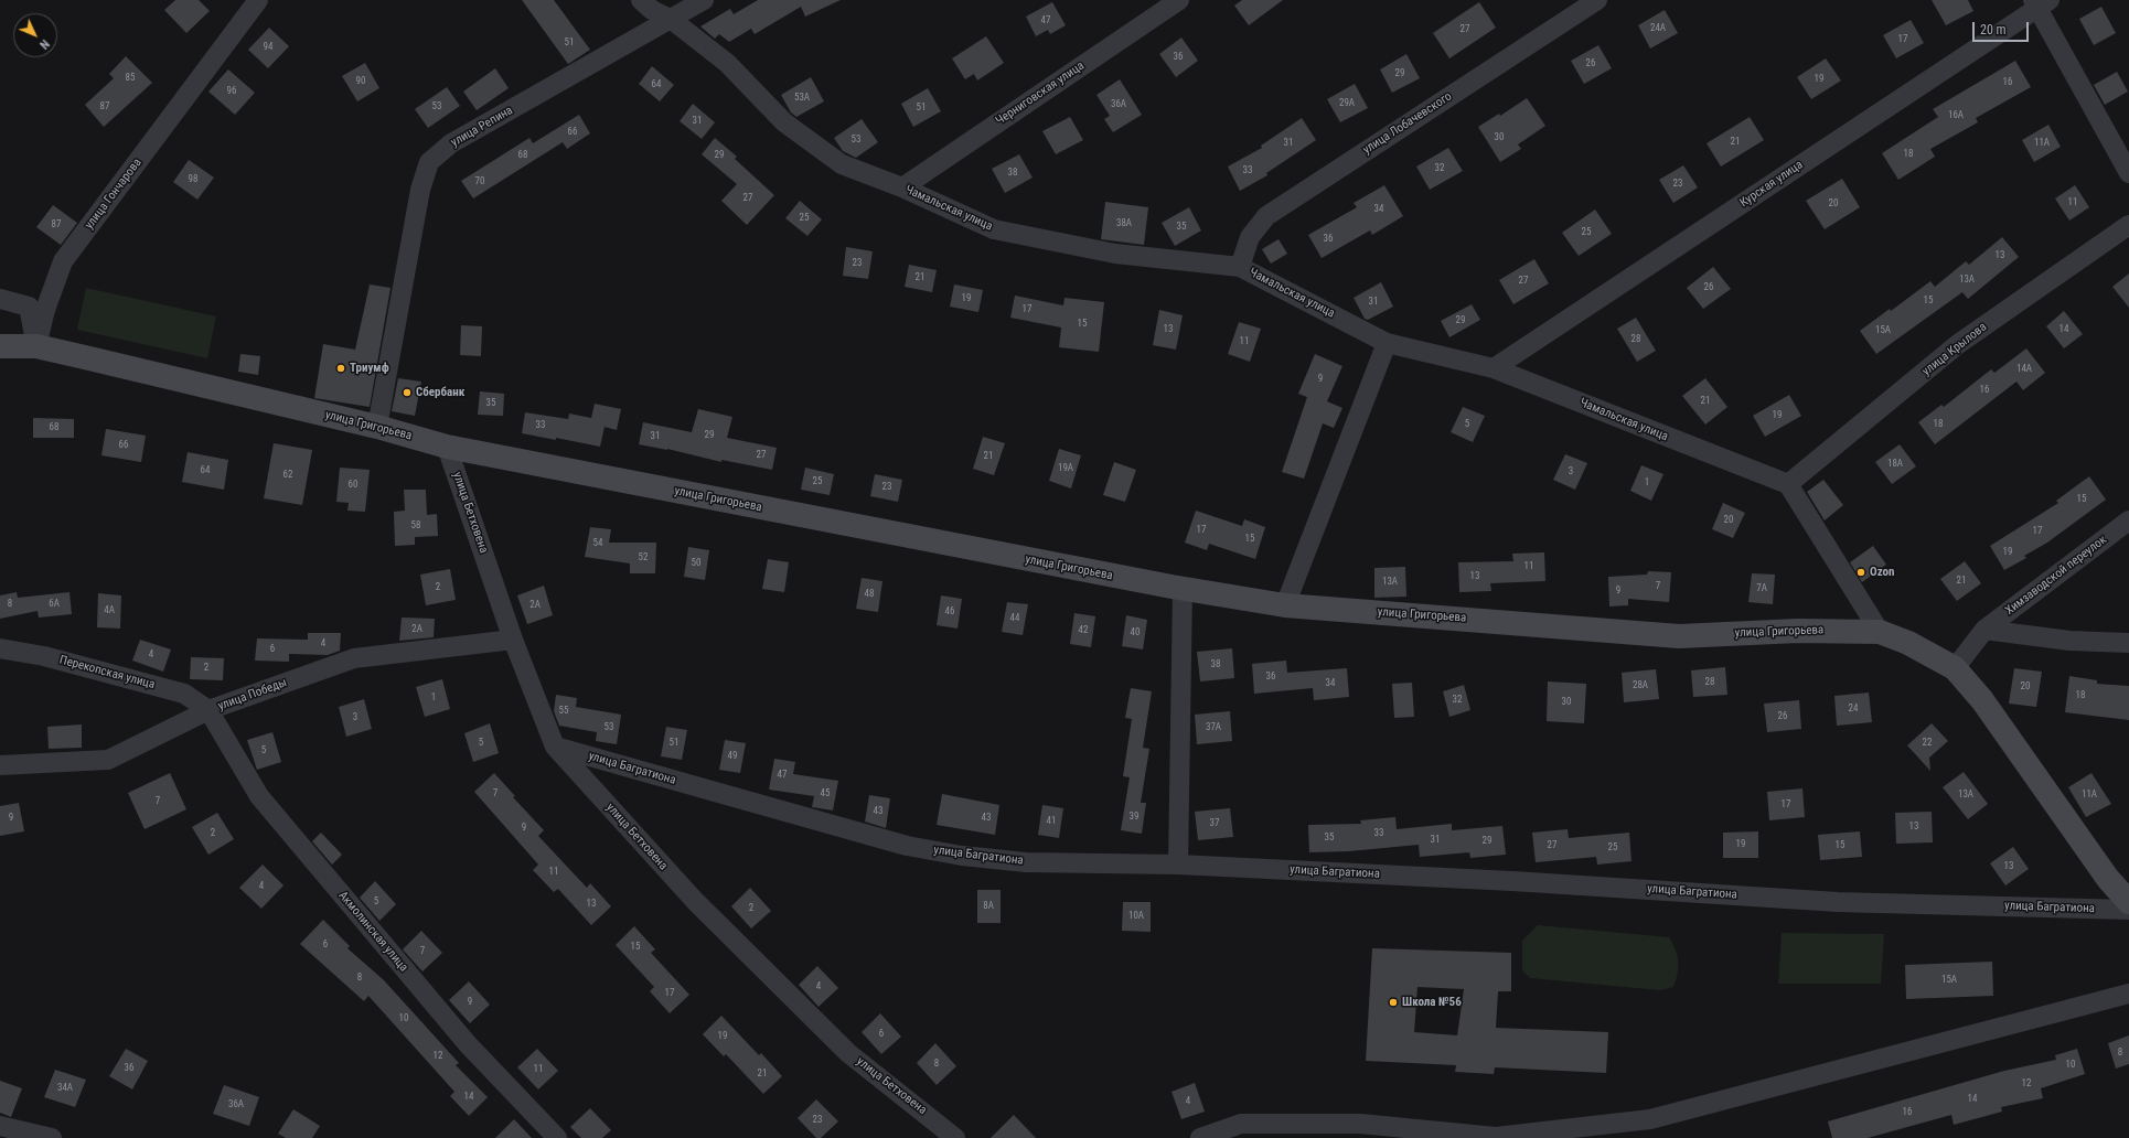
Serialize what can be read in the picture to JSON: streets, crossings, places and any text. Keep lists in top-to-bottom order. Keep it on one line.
{"streets":{"main road":["улица Григорьева"],"street":["Черниговская улица","улица Лобачевского","улица Репина","Курская улица","улица Гончарова","Чамальская улица","улица Крылова","улица Бетховена","Химзаводской переулок","Перекопская улица","улица Победы","улица Багратиона","Акмолинская улица"]},"crossings":[["Черниговская улица","Чамальская улица"],["улица Лобачевского","Чамальская улица"],["улица Репина","Чамальская улица"],["улица Репина","улица Григорьева"],["Курская улица","Чамальская улица"],["улица Гончарова","улица Григорьева"],["Чамальская улица","улица Крылова"],["улица Григорьева","улица Бетховена"],["улица Бетховена","улица Победы"],["улица Бетховена","улица Багратиона"],["Перекопская улица","улица Победы"],["Перекопская улица","Акмолинская улица"],["улица Победы","Акмолинская улица"]],"places":["Триумф","Сбербанк","Ozon","Школа №56"],"house_numbers":["47","24А","27","17","51","94","36","26","29","85","19","90","16","64","96","53А","29А","36А","87","53","51","16А","31","66","30","53","21","31","11А","18","68","29","32","33","38","98","70","23","27","11","20","34","25","38А","87","35","25","36","13","23","21","13А","27","26","19","15","31","17","29","15","13","14","15А","28","11","14А","9","16","21","35","19","5","18","33","68","29","31","66","27","21","18А","19А","64","3","62","25","1","60","23","15","20","58","17","17","15","54","19","52","50","11","13","21","13А","7","2","7А","9","48","8","6А","2А","4А","46","44","2А","42","40","4","6","4","38","2","36","28","34","28А","20","18","1","32","30","24","55","26","3","53","37А","5","51","22","5","49","47","7","45","13А","11А","7","17","43","39","9","43","41","37","13","9","2","33","35","31","29","19","27","15","25","13","11","4","5","13","8А","2","10А","6","15","7","8","15А","4","17","9","10","6","19","8","12","8","10","36","11","21","12","34А","14","14","4","36А","16","23"],"scale_bar":"20 m","north":"bottom right"}
